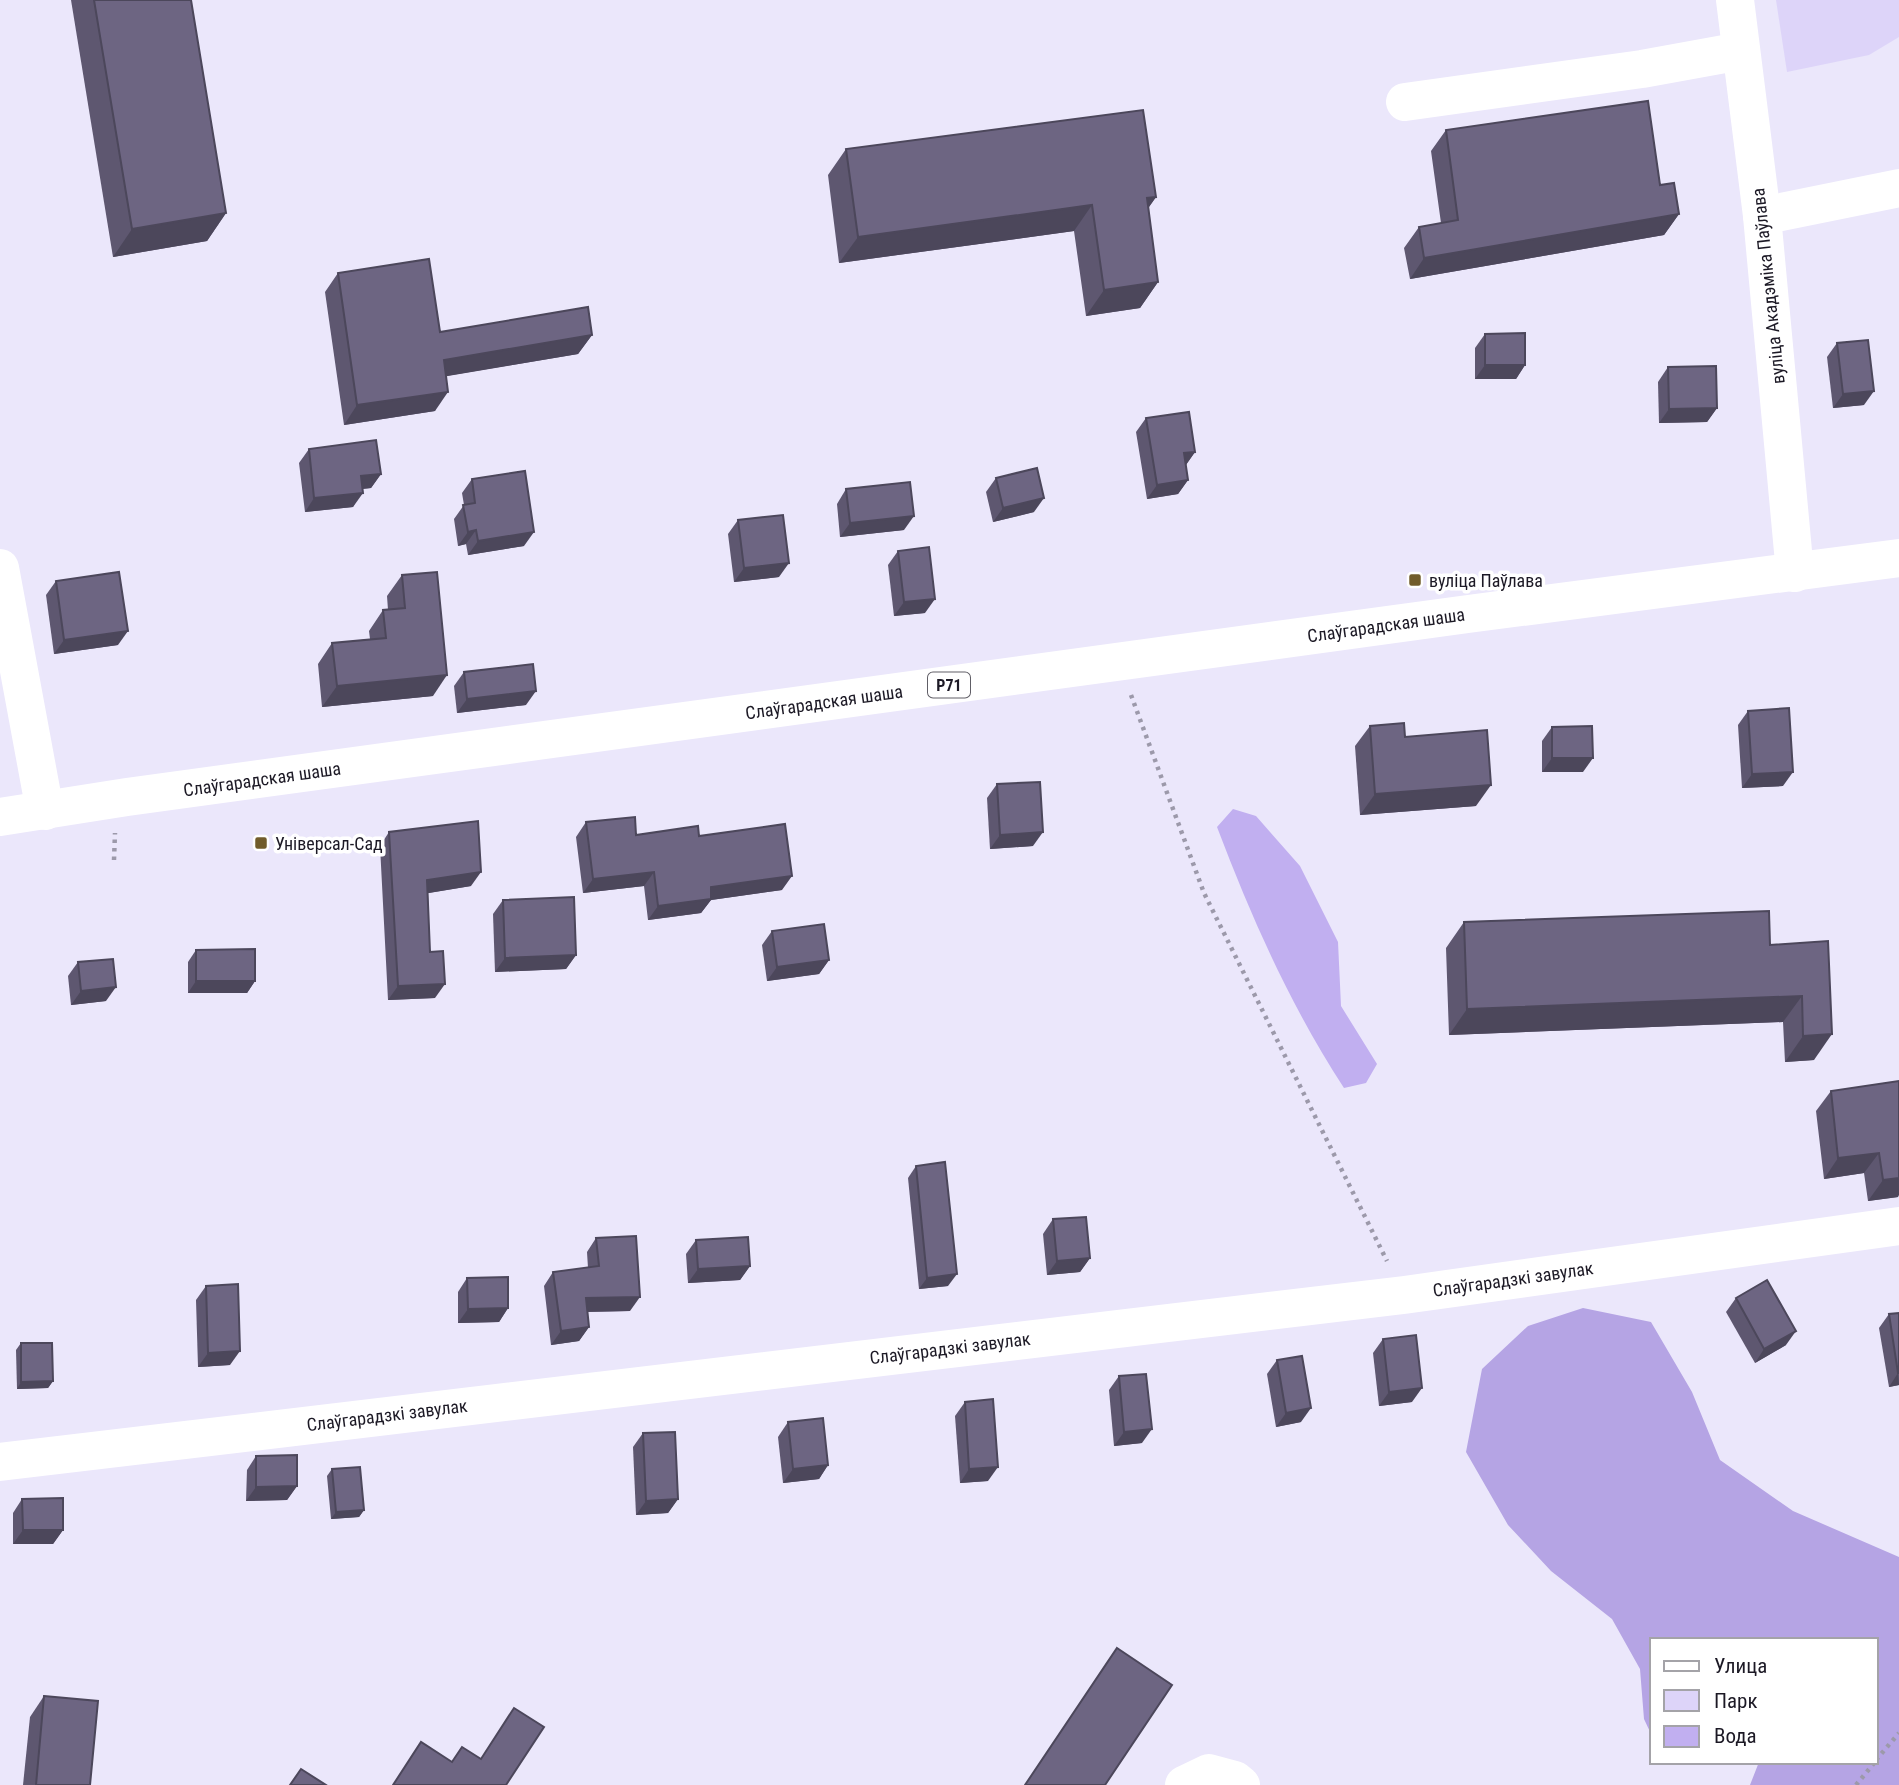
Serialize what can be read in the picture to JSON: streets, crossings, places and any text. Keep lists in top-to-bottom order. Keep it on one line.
{"streets":{"main road":["вуліца Акадэміка Паўлава","Слаўгарадская шаша","Р71","Слаўгарадзкі завулак"]},"crossings":[["вуліца Акадэміка Паўлава","Слаўгарадская шаша"]],"places":{"transit":["вуліца Паўлава","Універсал-Сад"]},"legend":["Улица","Парк","Вода"]}
